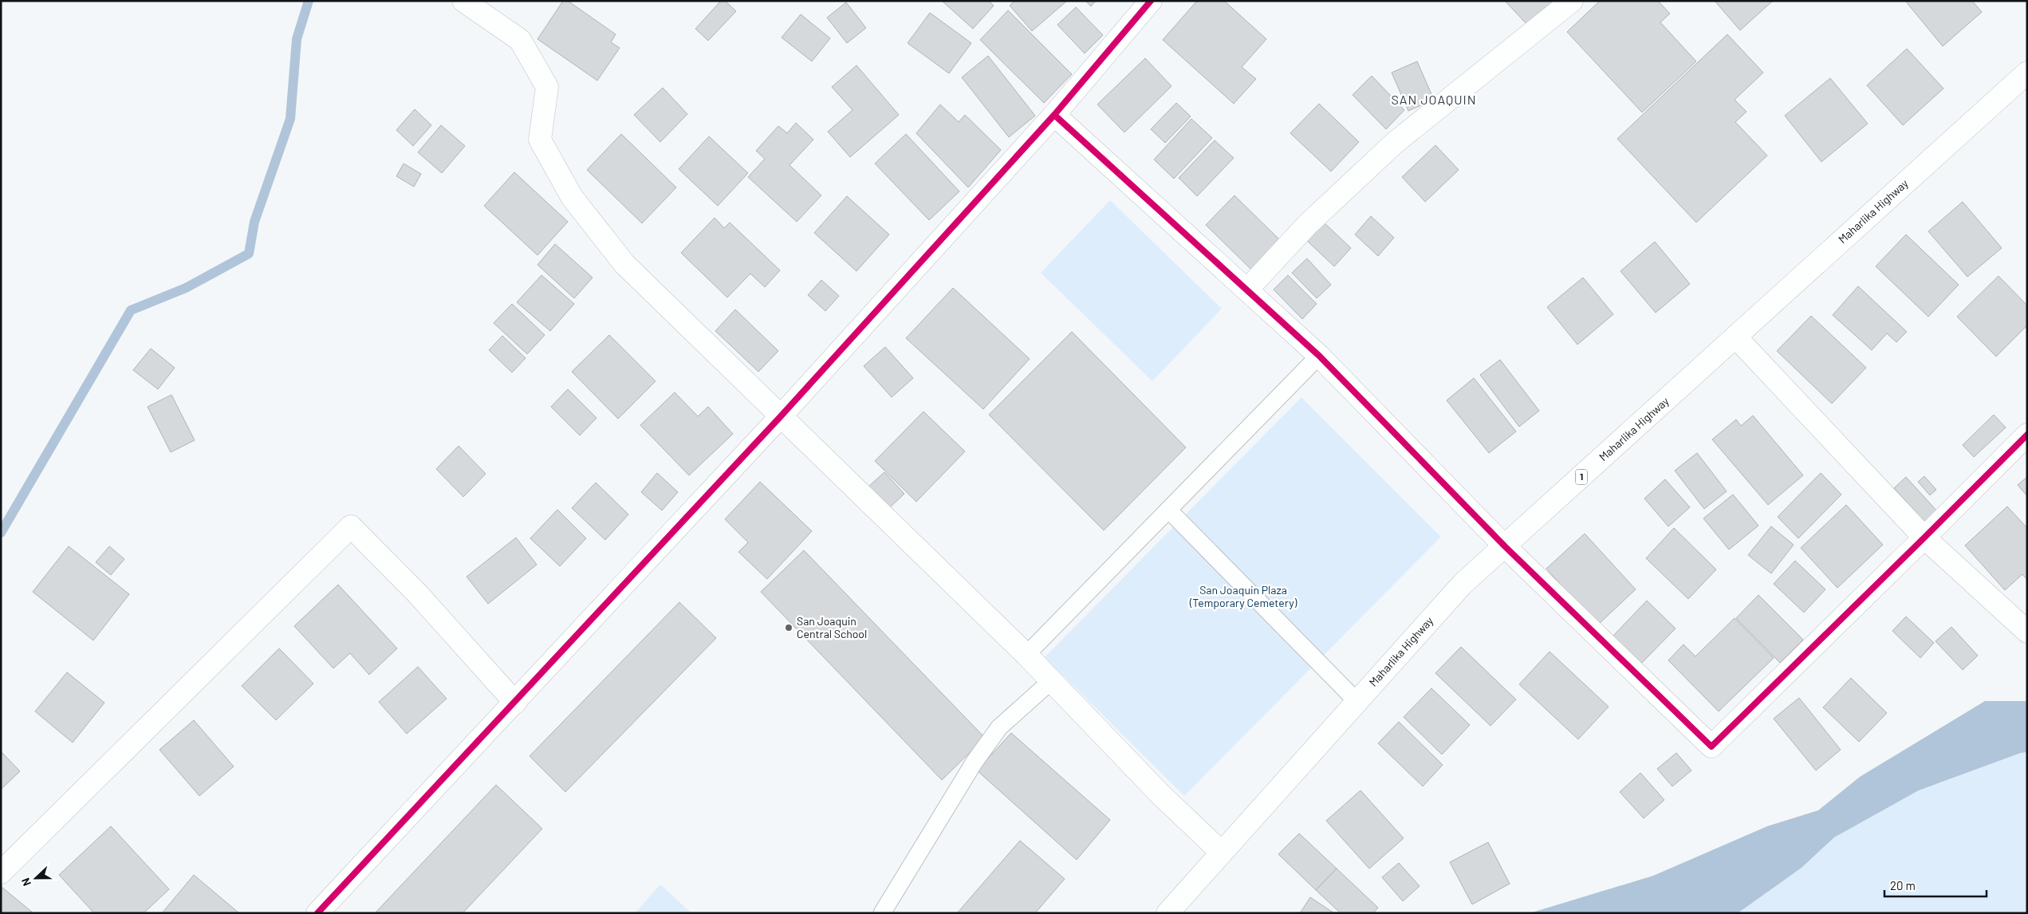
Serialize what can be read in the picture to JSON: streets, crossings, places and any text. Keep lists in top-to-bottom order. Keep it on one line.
{"streets":{"main road":["Maharlika Highway","1"]},"districts":["SAN JOAQUIN"],"parks":["San Joaquin Plaza (Temporary Cemetery)"],"places":["San Joaquin Central School"],"scale_bar":"20 m","north":"left"}
